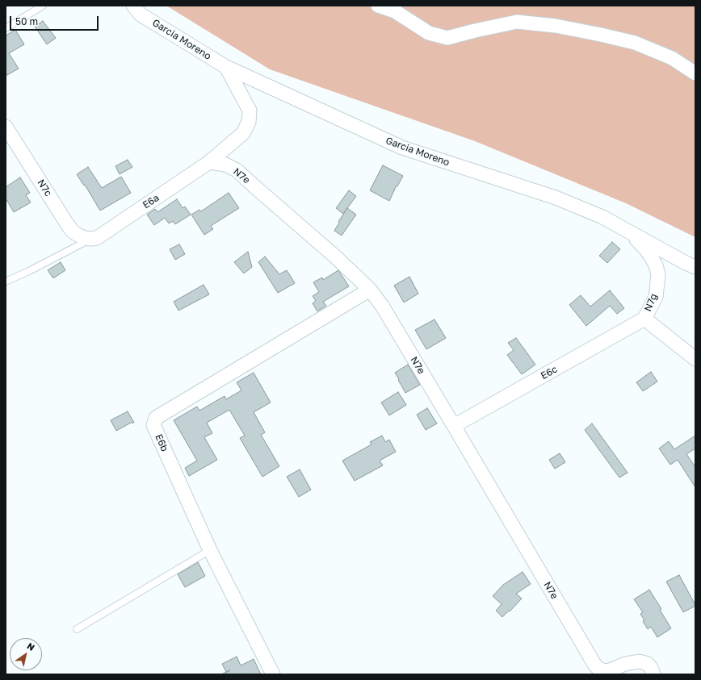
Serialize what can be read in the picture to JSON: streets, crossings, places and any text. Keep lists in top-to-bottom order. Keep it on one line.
{"streets":{"street":["Garcia Moreno","N7e","N7c","E6a","N7g","E6c","E6b"]},"crossings":[["Garcia Moreno","N7g"],["N7e","E6a"],["N7e","E6c"],["N7e","E6b"],["N7c","E6a"],["N7g","E6c"]],"scale_bar":"50 m","north":"top right"}
